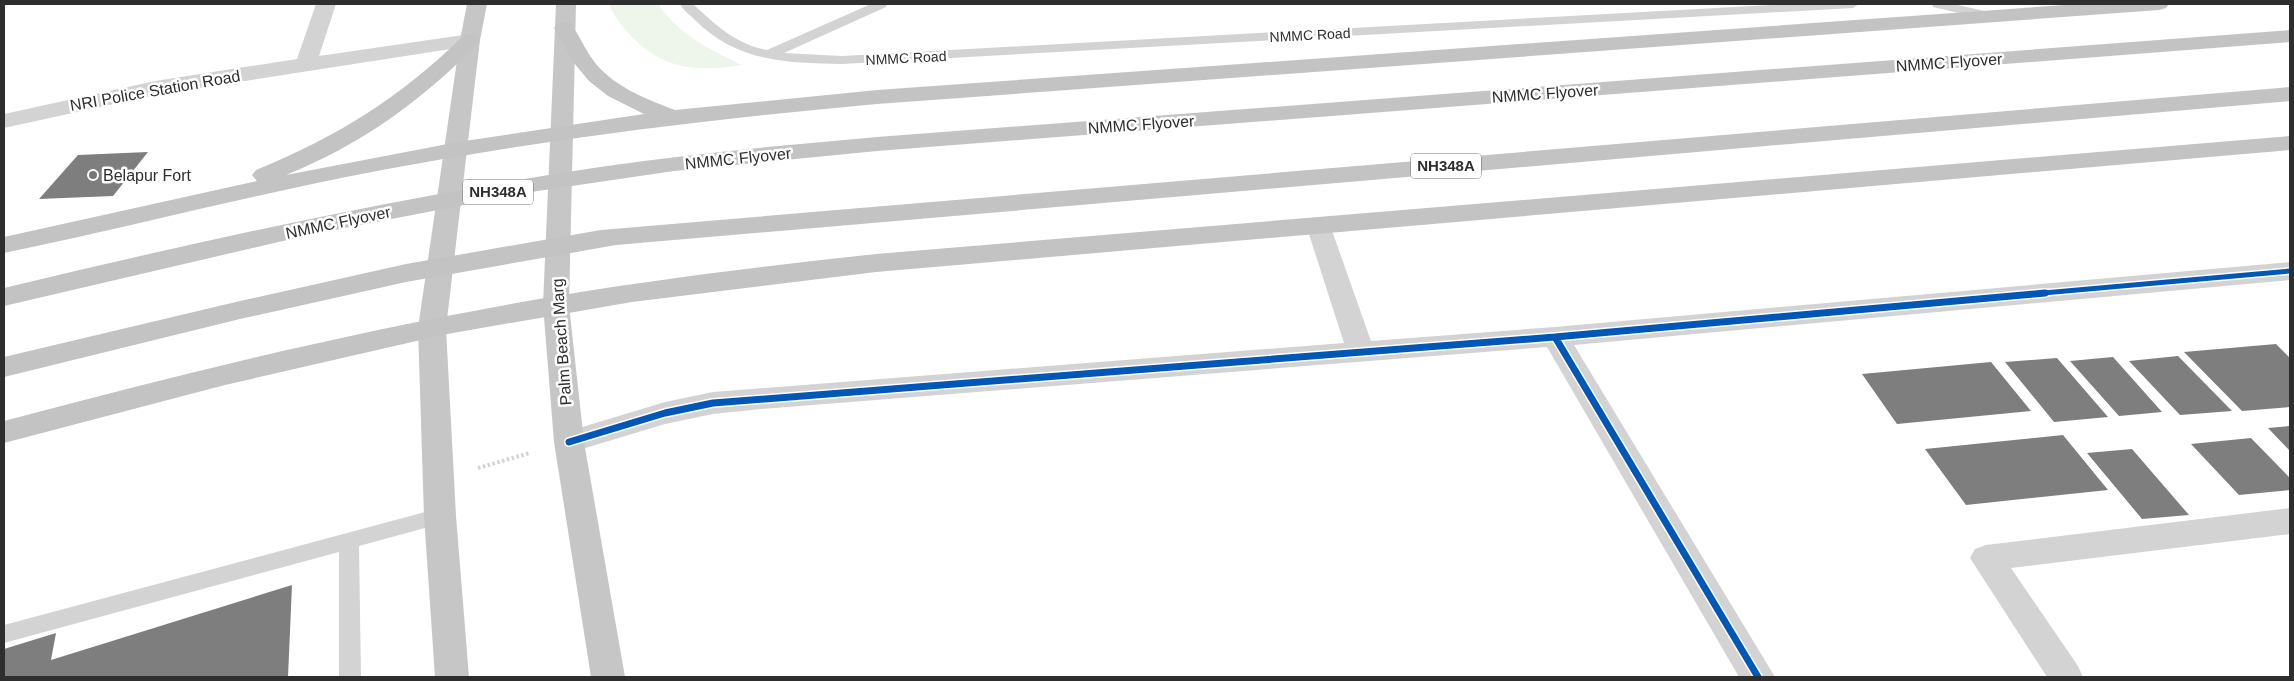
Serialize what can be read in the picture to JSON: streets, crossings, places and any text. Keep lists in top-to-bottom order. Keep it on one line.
{"streets":{"highway":["NMMC Flyover","NH348A"],"main road":["Palm Beach Marg"],"street":["NRI Police Station Road"],"lane":["NMMC Road"]},"places":["Belapur Fort"]}
